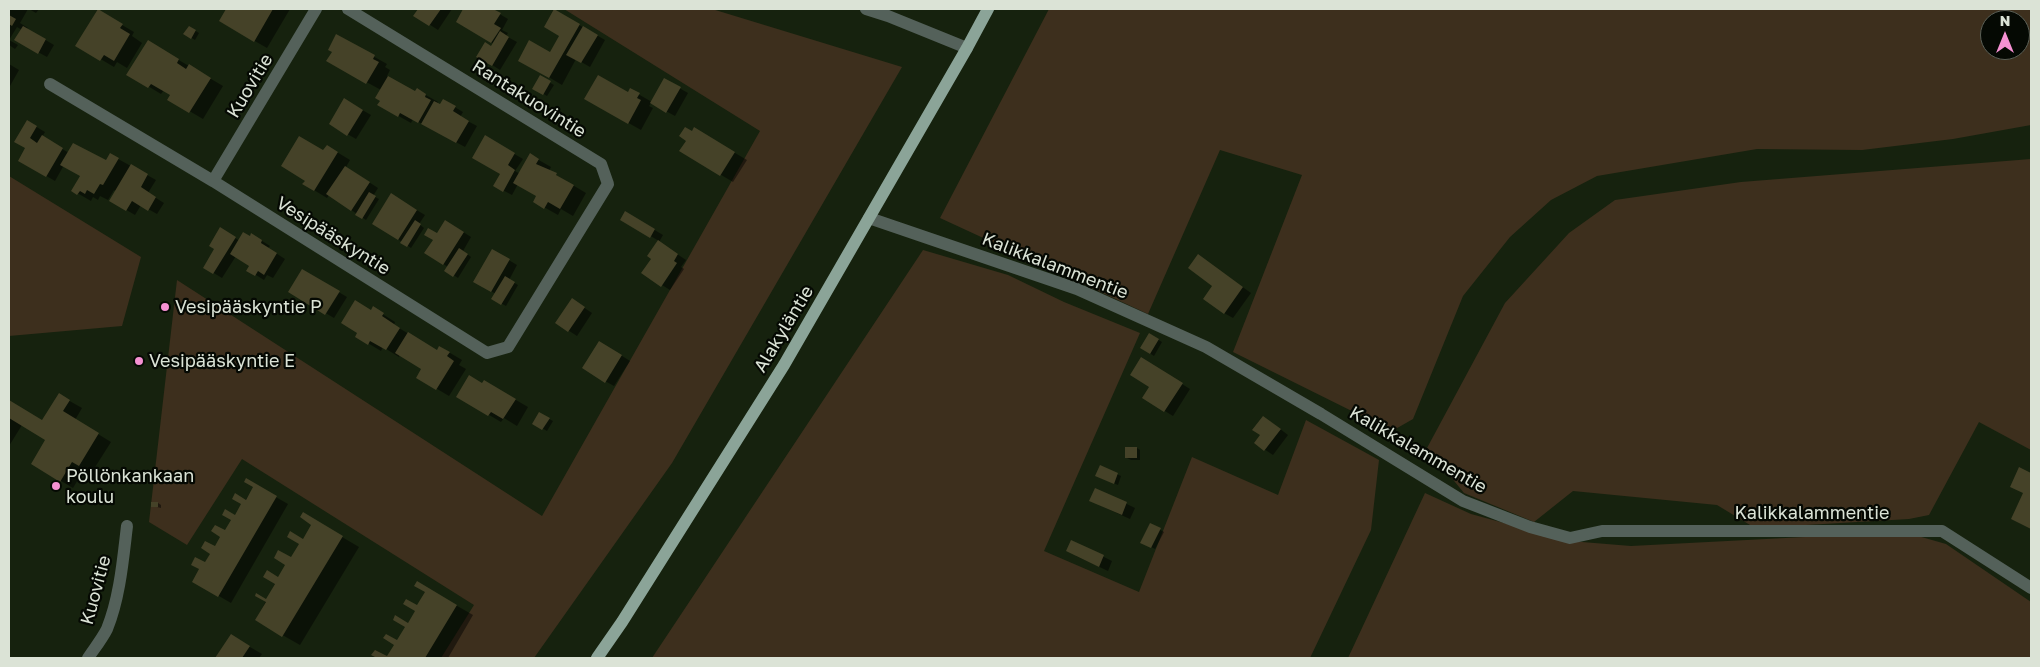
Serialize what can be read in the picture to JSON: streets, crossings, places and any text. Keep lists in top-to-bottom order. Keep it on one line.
{"streets":{"main road":["Alakyläntie"],"street":["Kuovitie","Rantakuovintie","Vesipääskyntie","Kalikkalammentie"]},"crossings":[["Kuovitie","Vesipääskyntie"],["Rantakuovintie","Vesipääskyntie"],["Kalikkalammentie","Alakyläntie"]],"places":["Vesipääskyntie P","Vesipääskyntie E","Pöllönkankaan koulu"],"north":"top"}
